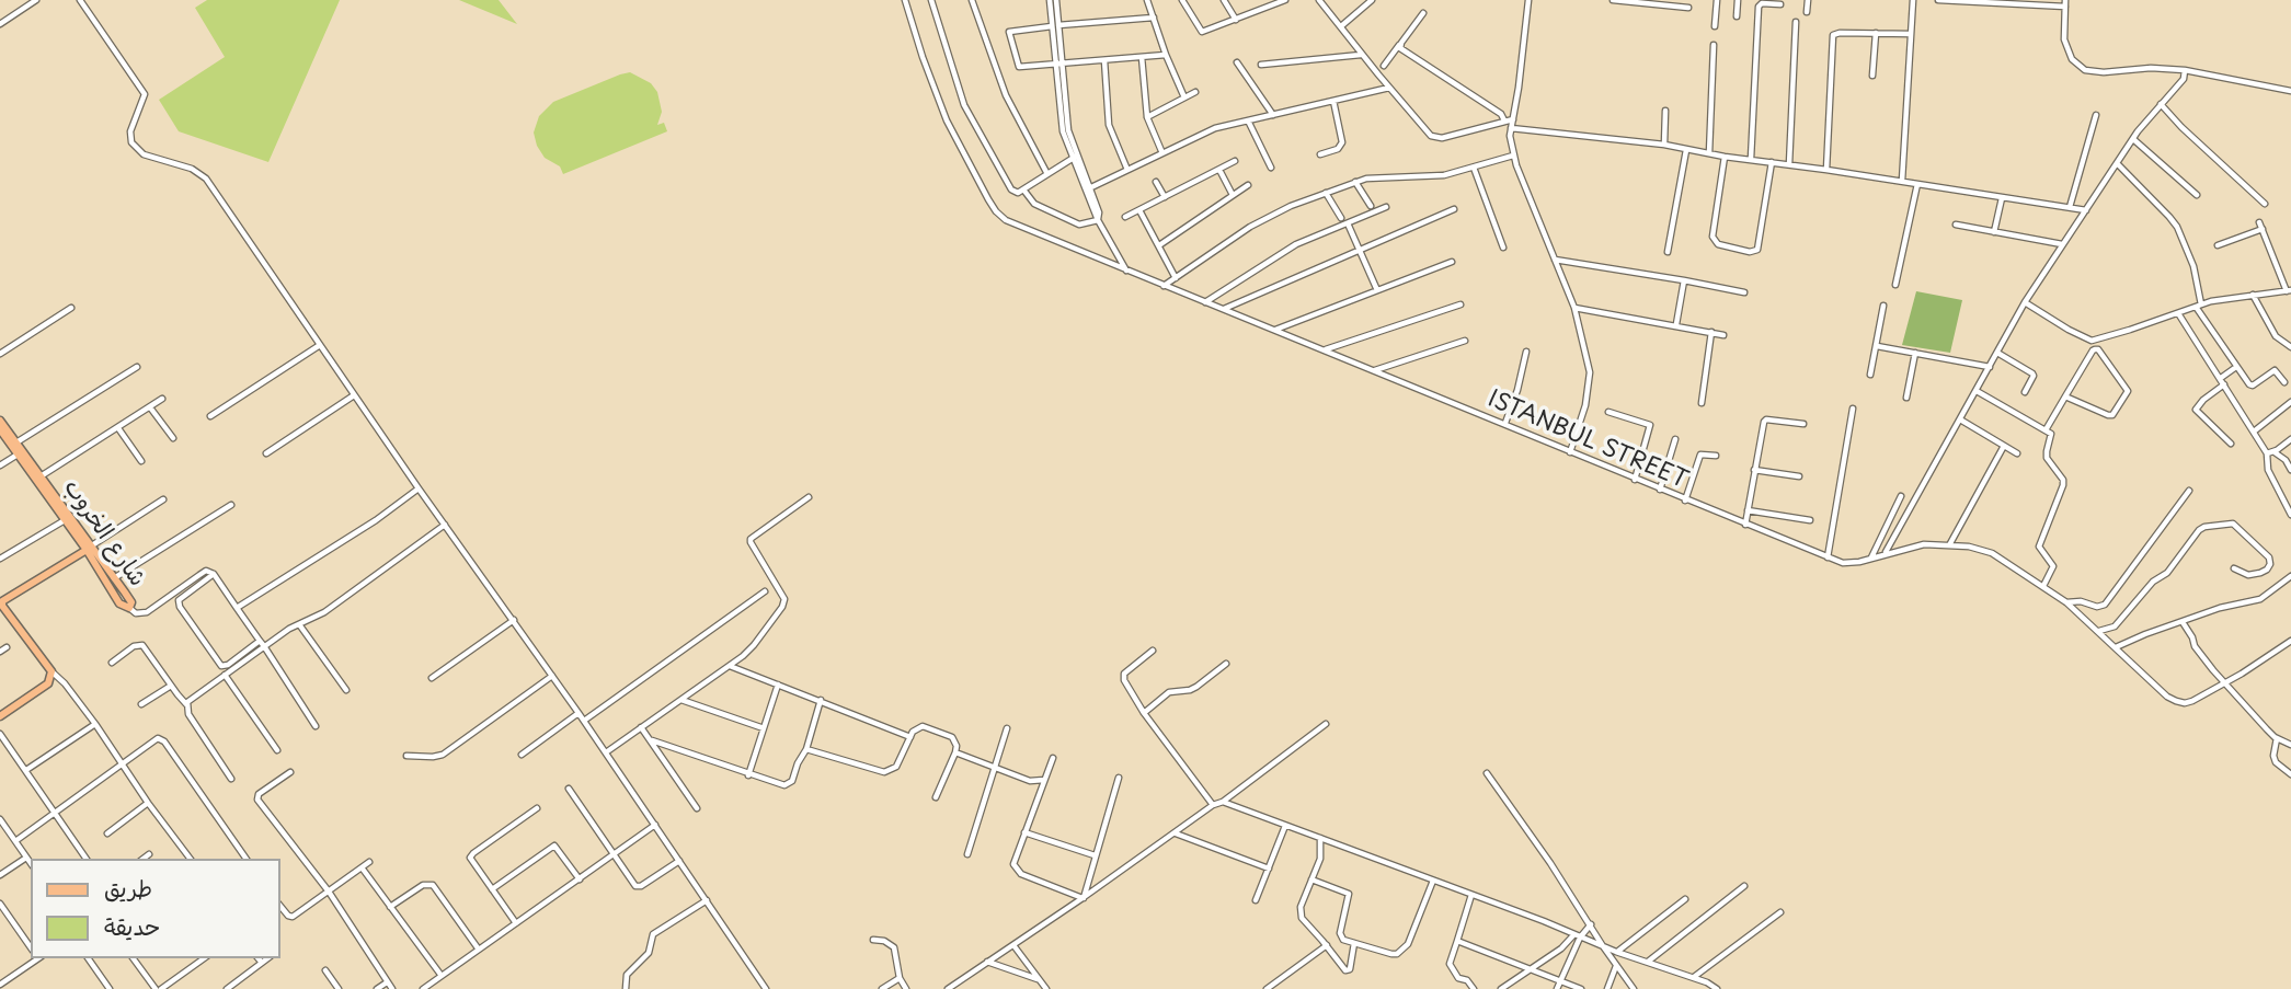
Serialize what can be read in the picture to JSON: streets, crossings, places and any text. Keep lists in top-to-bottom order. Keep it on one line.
{"streets":{"main road":["شارع الخروب"],"street":["ISTANBUL STREET"]},"legend":["طريق","حديقة"]}
